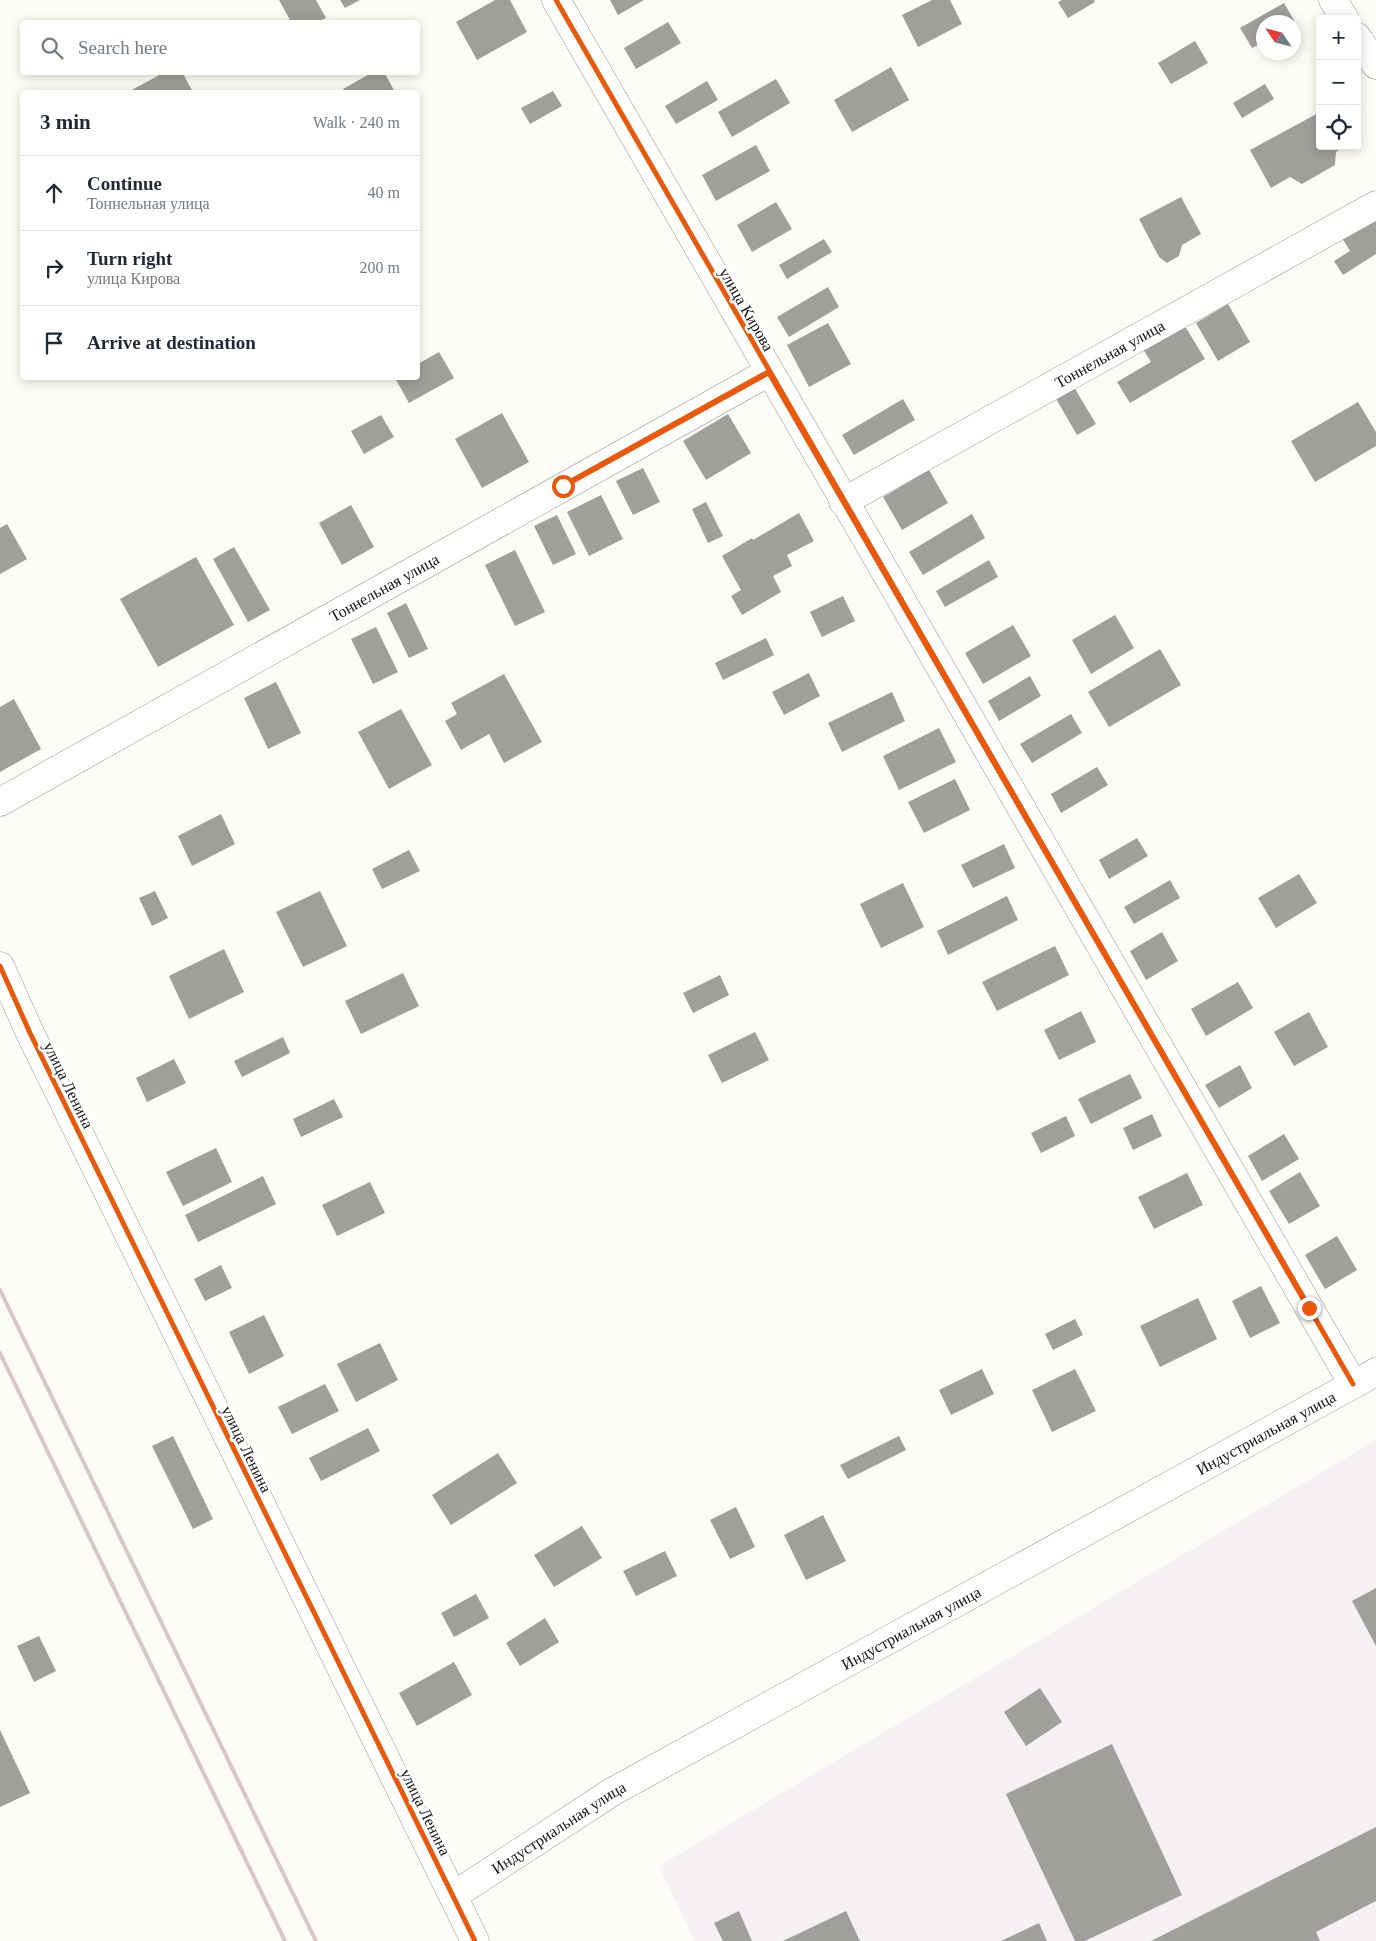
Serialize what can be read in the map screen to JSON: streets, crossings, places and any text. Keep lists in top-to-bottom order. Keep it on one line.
{"streets":{"street":["улица Кирова","Тоннельная улица","улица Ленина","Индустриальная улица"]},"crossings":[["улица Кирова","Тоннельная улица"],["улица Кирова","Индустриальная улица"],["улица Ленина","Индустриальная улица"]],"north":"top left","page":{"map_buttons":["+","−"],"search":"Search here","heading":["3 min","Walk · 240 m"],"list":[["Continue","Тоннельная улица","40 m"],["Turn right","улица Кирова","200 m"],"Arrive at destination"]}}
